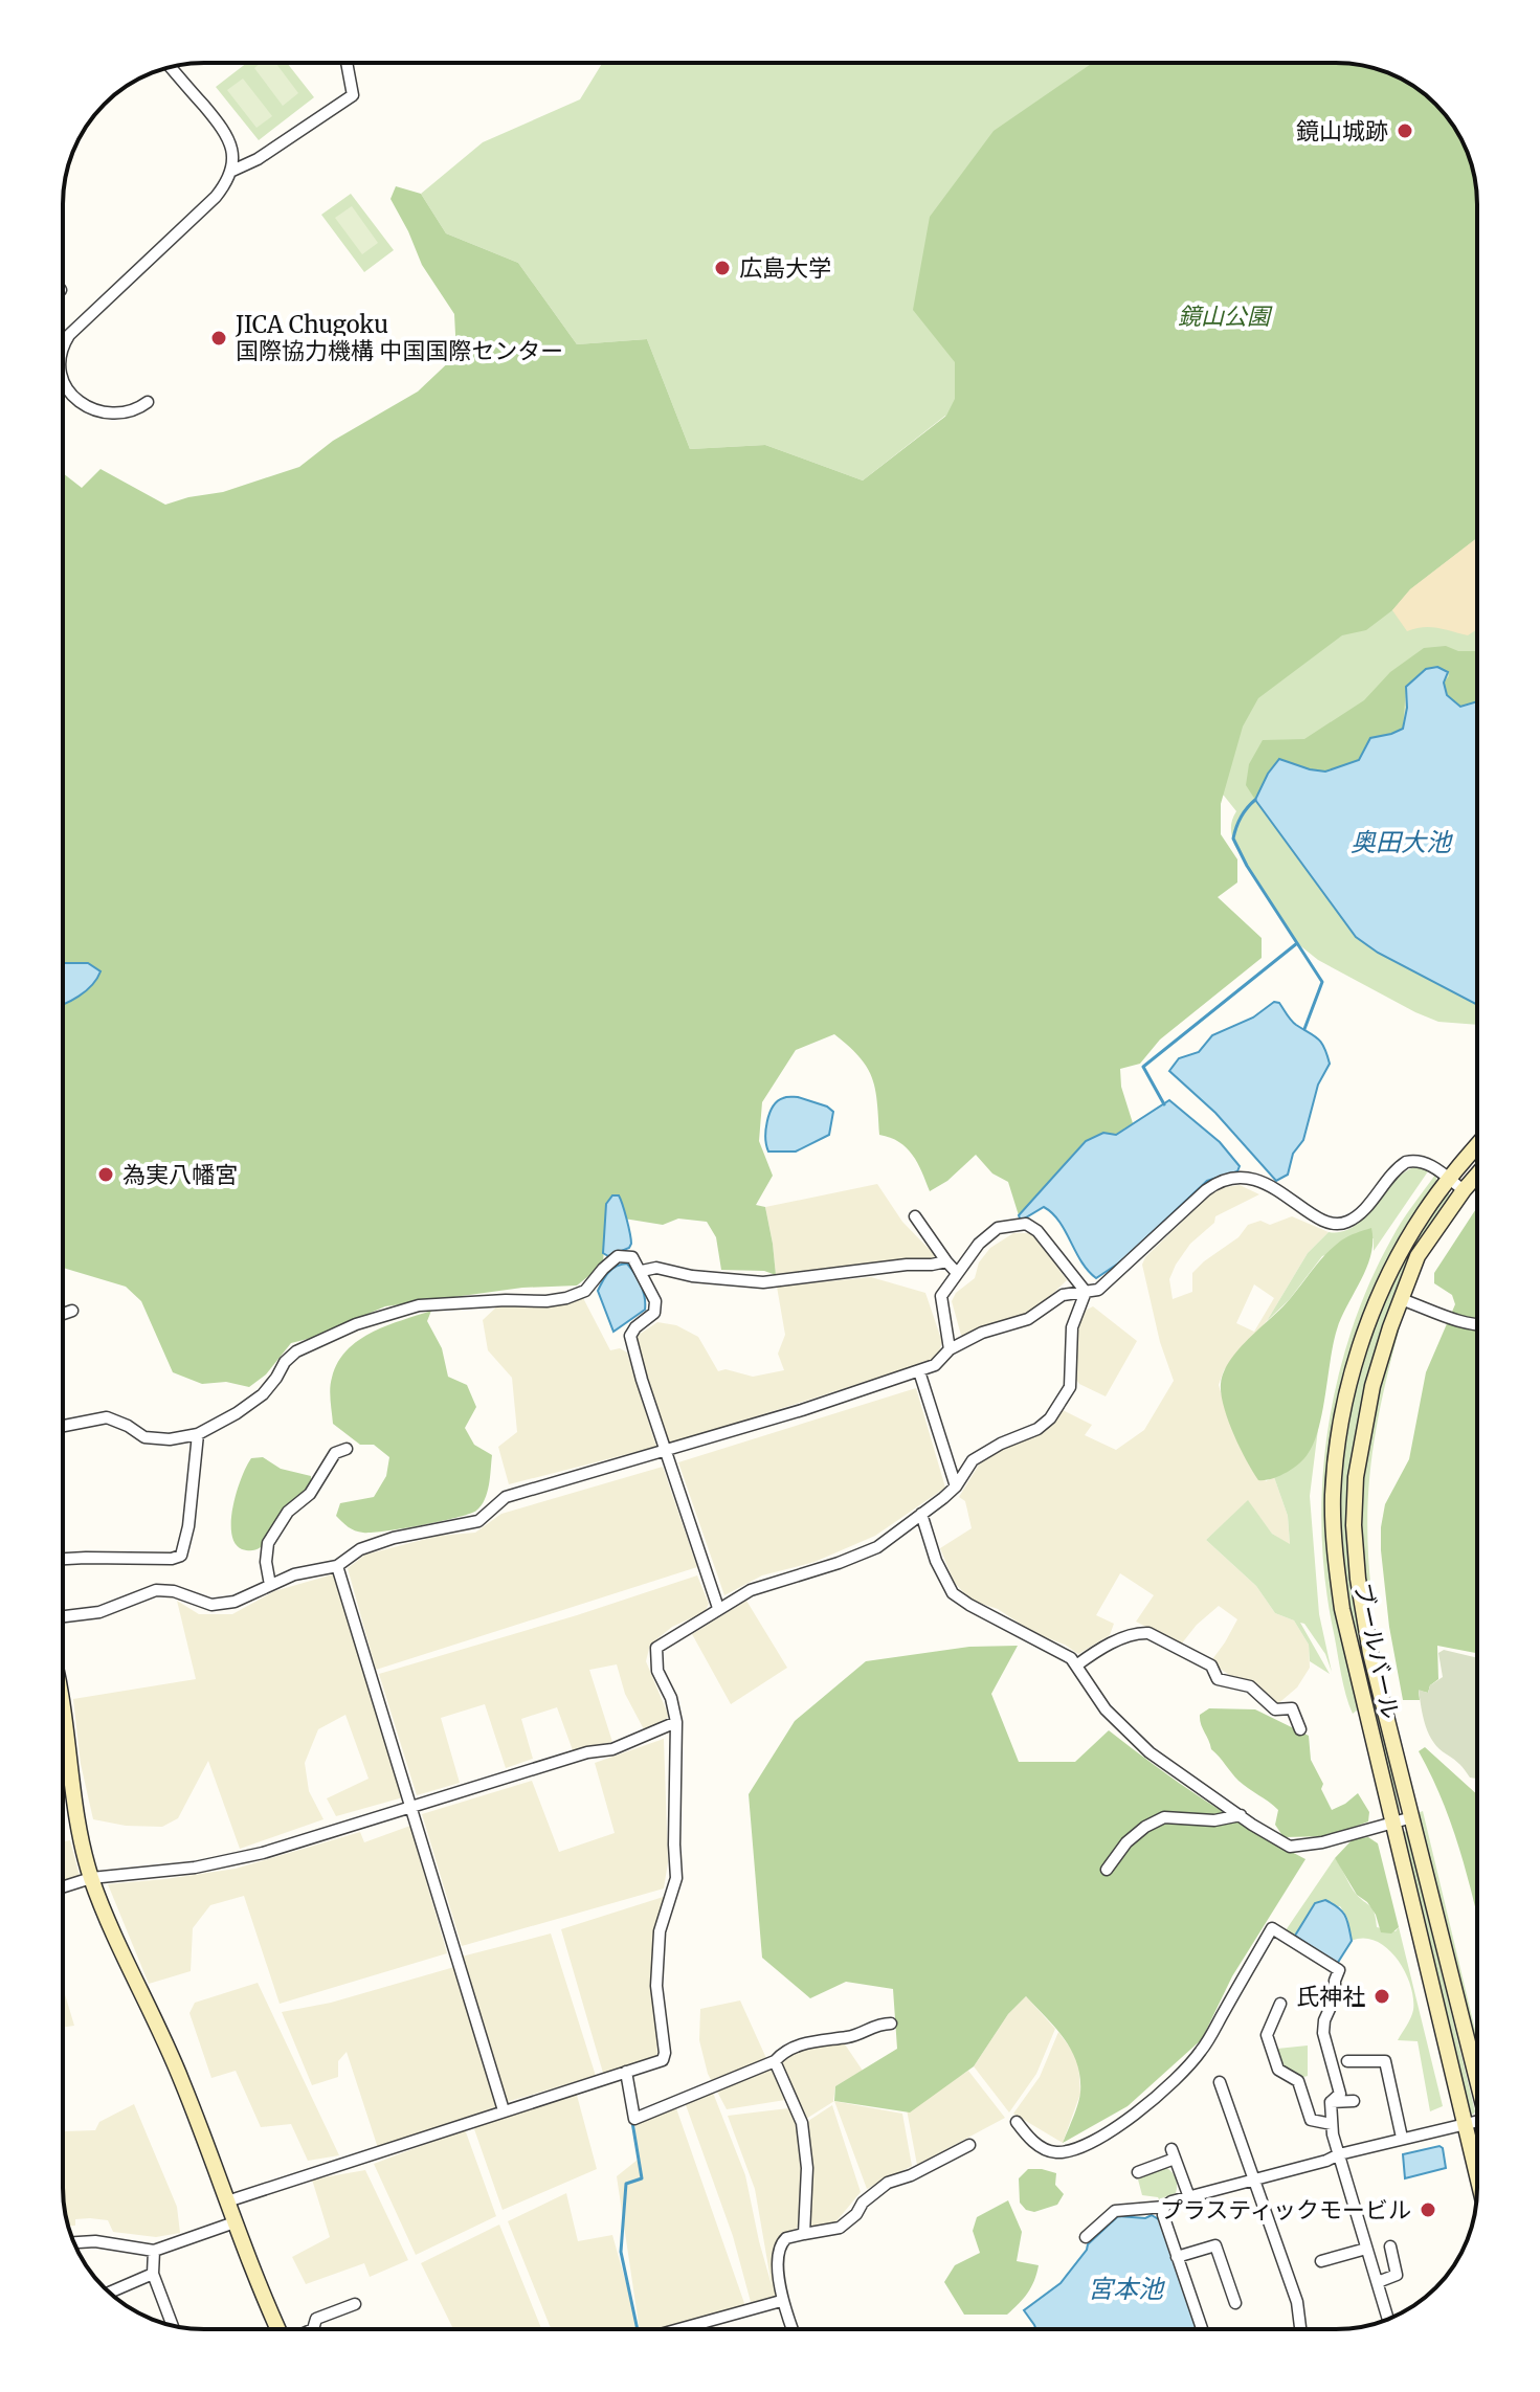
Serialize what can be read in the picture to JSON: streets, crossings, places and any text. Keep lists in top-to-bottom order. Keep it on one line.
{"streets":{"street":["ブールバール"]},"water":["奥田大池","宮本池"],"parks":["鏡山公園"],"places":["鏡山城跡","広島大学","JICA Chugoku 国際協力機構 中国国際センター","為実八幡宮","氏神社","プラスティックモービル"]}
